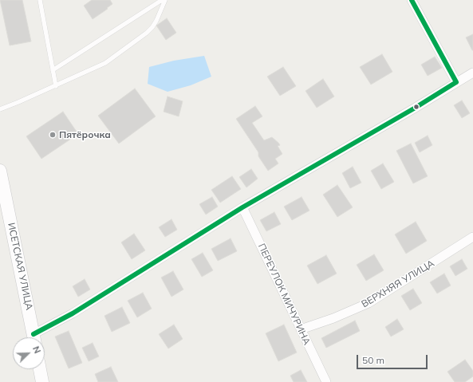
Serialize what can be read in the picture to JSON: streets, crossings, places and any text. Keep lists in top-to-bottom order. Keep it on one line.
{"streets":{"main road":["ИСЕТСКАЯ УЛИЦА"],"street":["ВЕРХНЯЯ УЛИЦА","ПЕРЕУЛОК МИЧУРИНА"]},"crossings":[["ВЕРХНЯЯ УЛИЦА","ПЕРЕУЛОК МИЧУРИНА"]],"places":["Пятёрочка"],"scale_bar":"50 m","north":"top right"}
